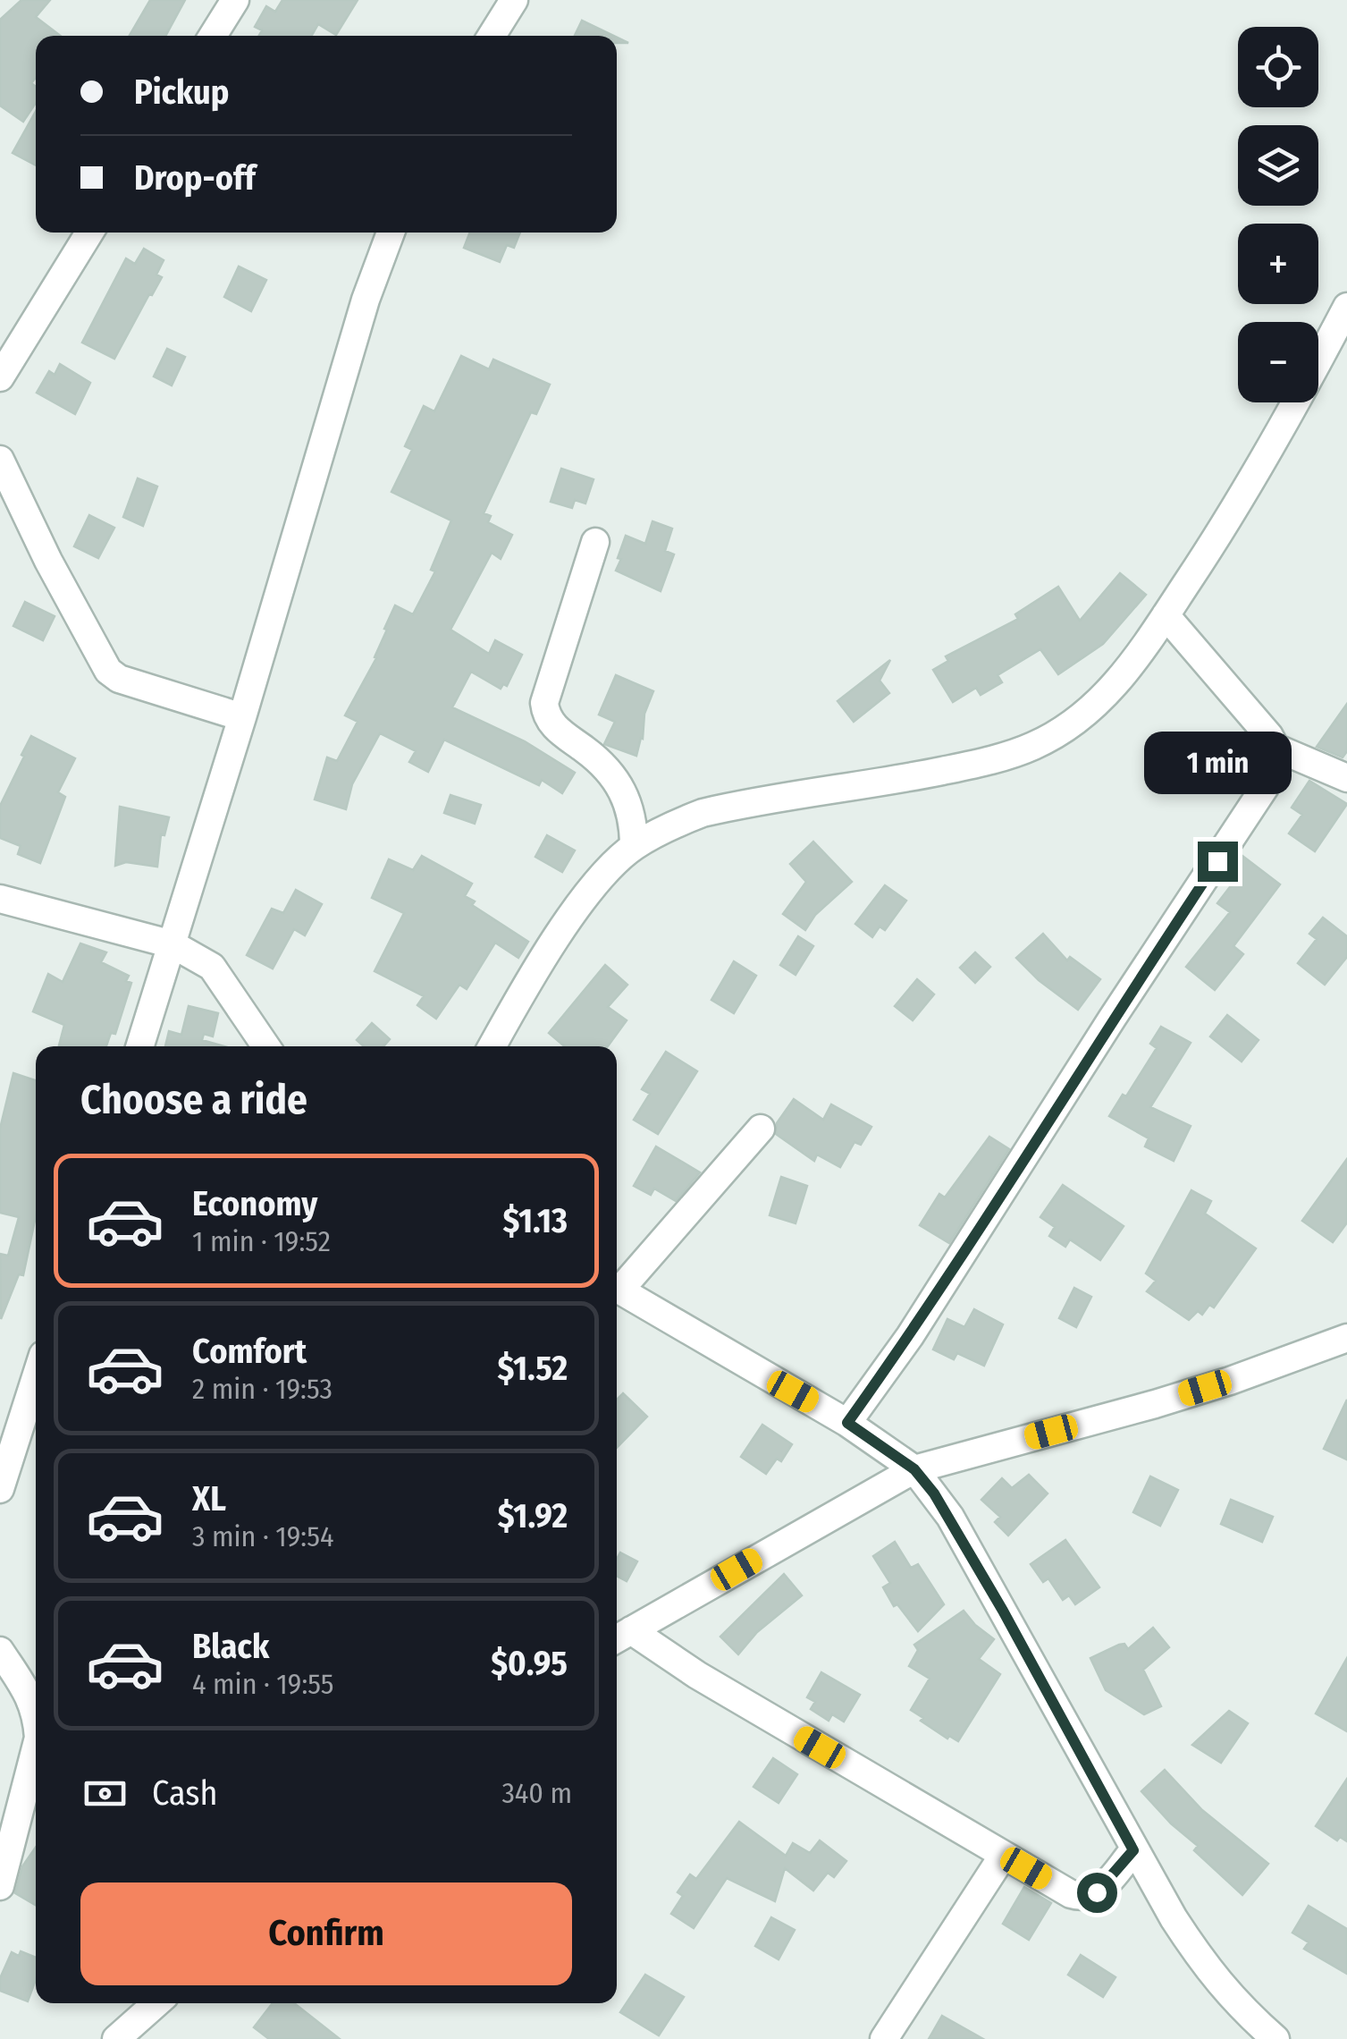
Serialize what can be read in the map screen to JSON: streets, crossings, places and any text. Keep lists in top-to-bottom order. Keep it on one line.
{"page":{"map_buttons":["+","−"],"banner":["Pickup","Drop-off"],"bubble":"1 min","heading":"Choose a ride","list":[{"name":"Economy","note":"1 min · 19:52","value":"$1.13"},{"name":"Comfort","note":"2 min · 19:53","value":"$1.52"},{"name":"XL","note":"3 min · 19:54","value":"$1.92"},{"name":"Black","note":"4 min · 19:55","value":"$0.95"}],"pay":["Cash","340 m"],"buttons":"Confirm"}}
